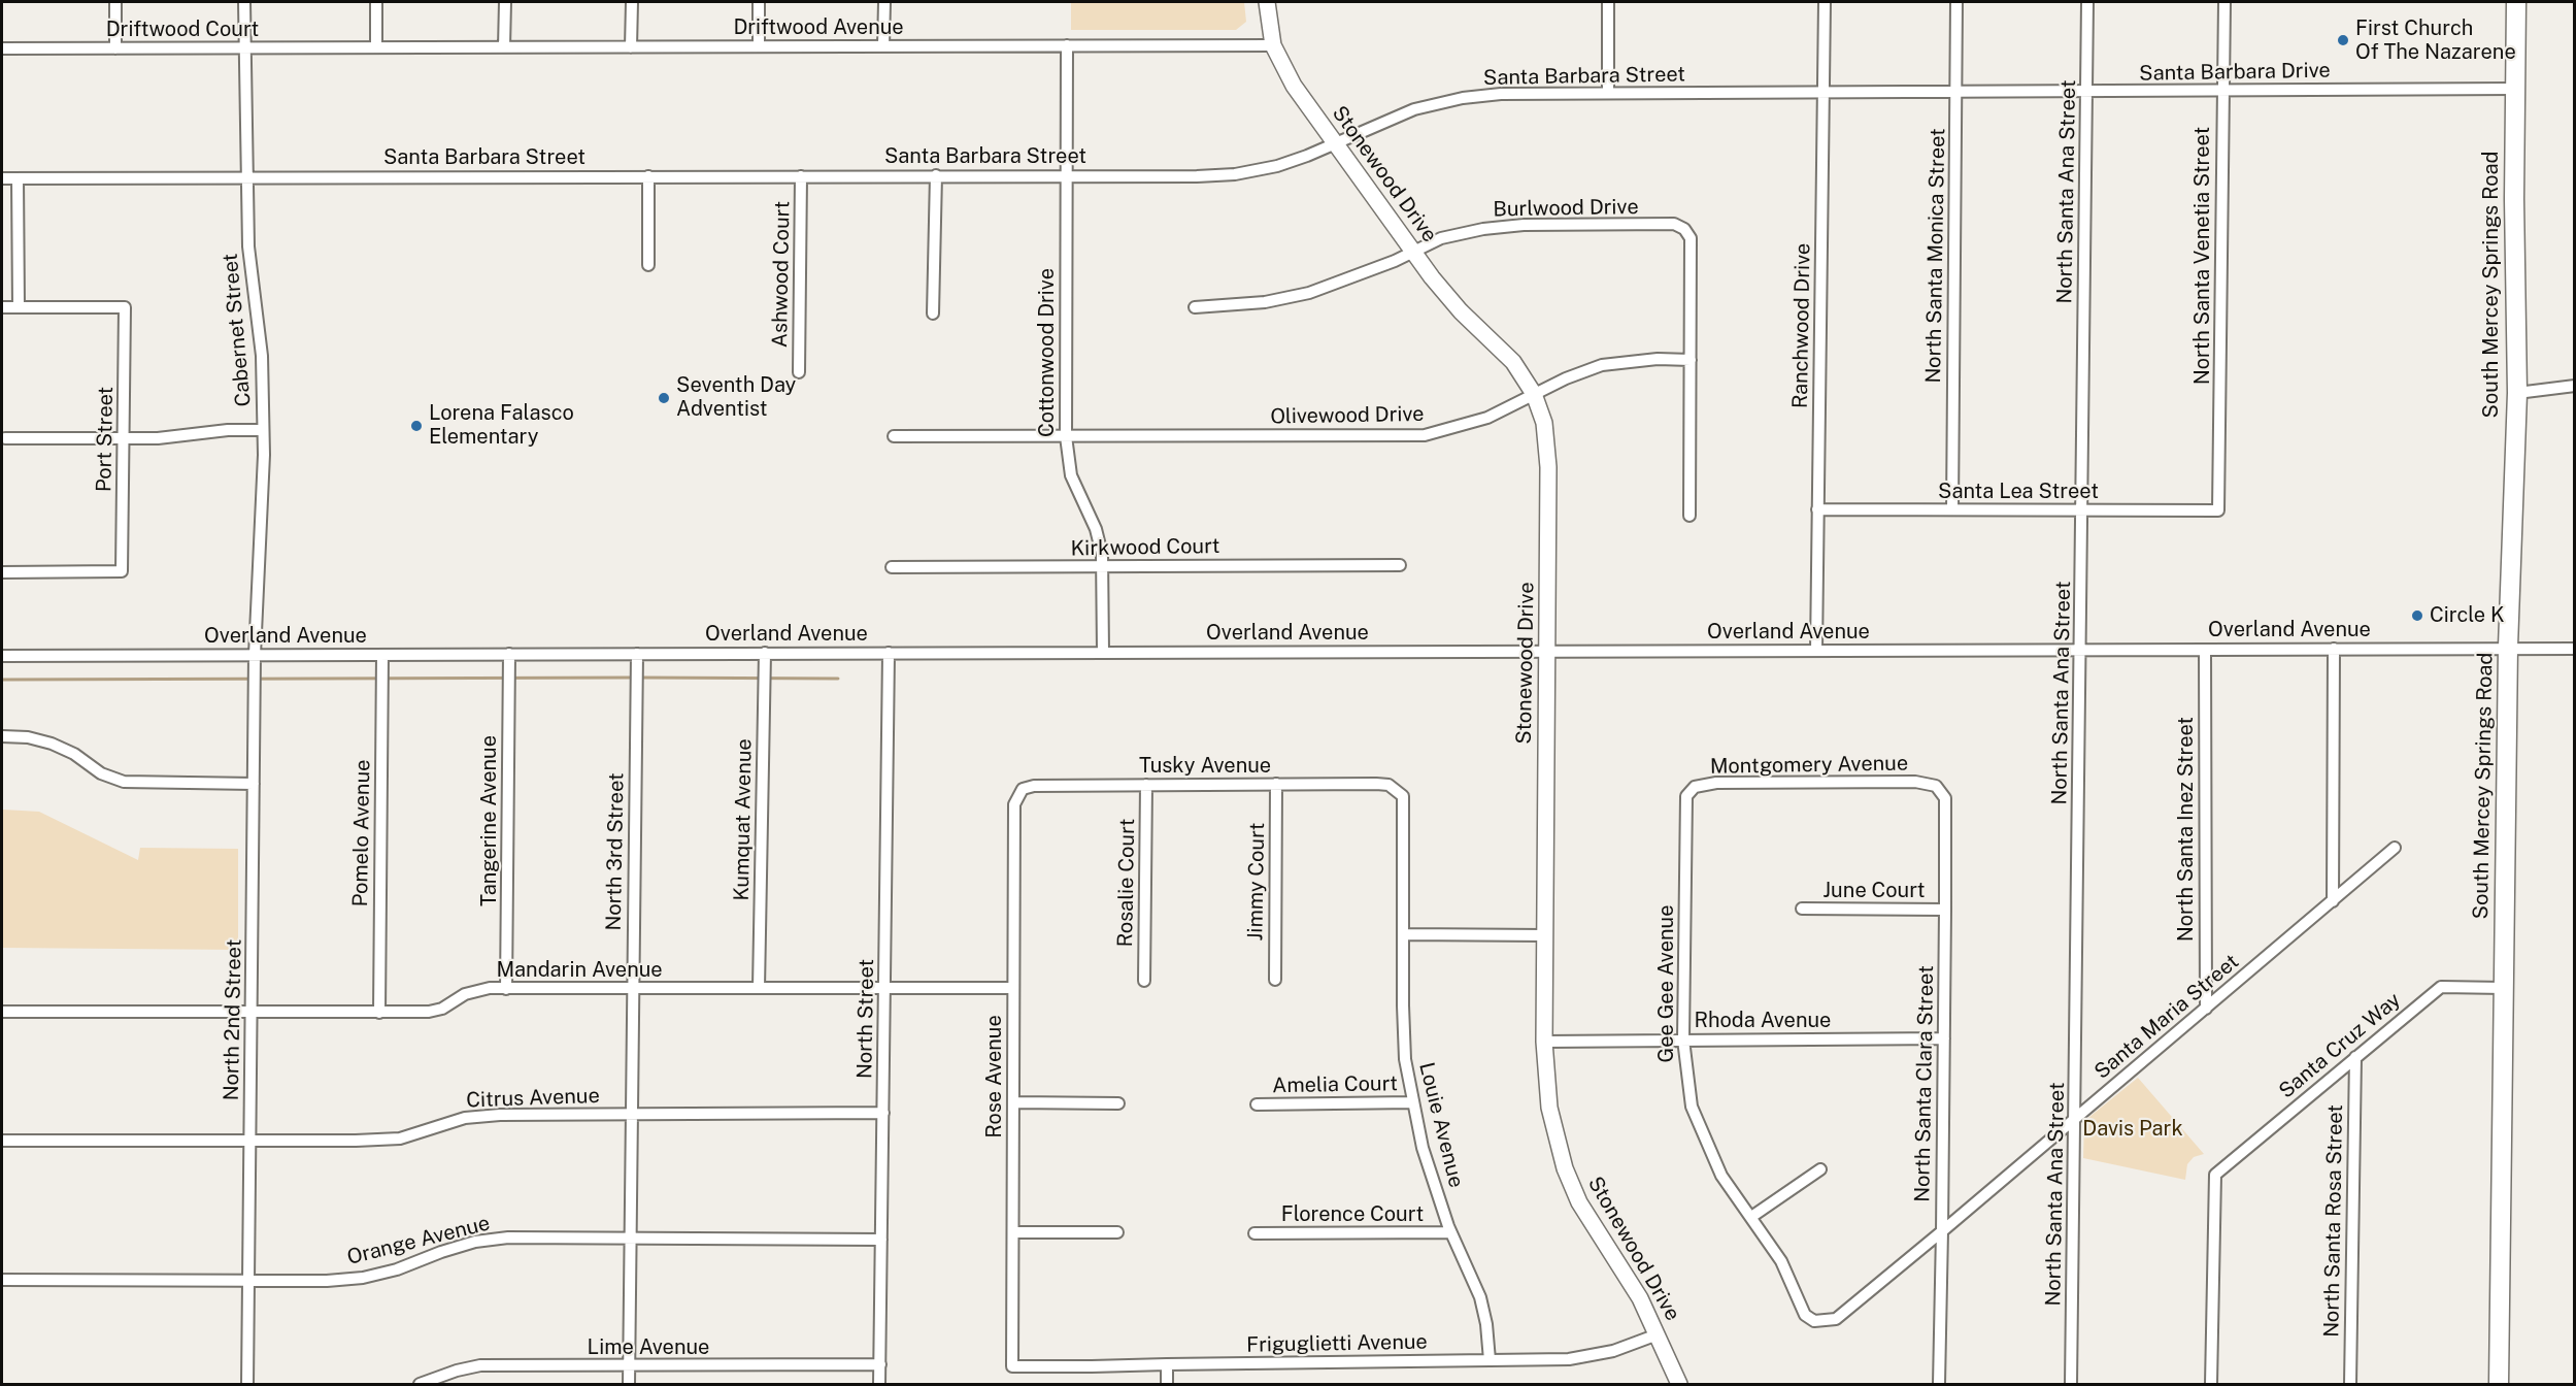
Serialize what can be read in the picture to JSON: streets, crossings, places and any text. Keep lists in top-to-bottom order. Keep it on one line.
{"streets":{"main road":["South Mercey Springs Road"],"street":["Driftwood Avenue","Driftwood Court","Santa Barbara Drive","Santa Barbara Street","Stonewood Drive","North Santa Ana Street","Burlwood Drive","North Santa Monica Street","North Santa Venetia Street","Ashwood Court","Ranchwood Drive","Cabernet Street","Cottonwood Drive","Olivewood Drive","Port Street","Santa Lea Street","Kirkwood Court","Overland Avenue","Montgomery Avenue","Tusky Avenue","Kumquat Avenue","Tangerine Avenue","North Santa Inez Street","Pomelo Avenue","North 3rd Street","Jimmy Court","Rosalie Court","June Court","Mandarin Avenue","Gee Gee Avenue","Santa Maria Street","North Street","North 2nd Street","Rhoda Avenue","Santa Cruz Way","Rose Avenue","North Santa Clara Street","Amelia Court","Citrus Avenue","Louie Avenue","Florence Court","North Santa Rosa Street","Orange Avenue","Friguglietti Avenue","Lime Avenue"]},"crossings":[["Driftwood Avenue","Driftwood Court"],["Driftwood Avenue","Stonewood Drive"],["Driftwood Avenue","Cottonwood Drive"],["Driftwood Court","Cabernet Street"],["Santa Barbara Drive","Santa Barbara Street"],["Santa Barbara Drive","North Santa Ana Street"],["Santa Barbara Drive","North Santa Monica Street"],["Santa Barbara Drive","North Santa Venetia Street"],["Santa Barbara Drive","South Mercey Springs Road"],["Santa Barbara Street","Stonewood Drive"],["Santa Barbara Street","North Santa Monica Street"],["Santa Barbara Street","Ashwood Court"],["Santa Barbara Street","Ranchwood Drive"],["Santa Barbara Street","Cabernet Street"],["Santa Barbara Street","Cottonwood Drive"],["Stonewood Drive","Burlwood Drive"],["Stonewood Drive","Olivewood Drive"],["Stonewood Drive","Overland Avenue"],["Stonewood Drive","Rhoda Avenue"],["Stonewood Drive","Friguglietti Avenue"],["North Santa Ana Street","Santa Lea Street"],["North Santa Ana Street","Overland Avenue"],["North Santa Ana Street","Santa Maria Street"],["Burlwood Drive","Olivewood Drive"],["North Santa Monica Street","Santa Lea Street"],["North Santa Venetia Street","Santa Lea Street"],["South Mercey Springs Road","Overland Avenue"],["South Mercey Springs Road","Santa Cruz Way"],["Ranchwood Drive","Santa Lea Street"],["Ranchwood Drive","Overland Avenue"],["Cabernet Street","Overland Avenue"],["Cabernet Street","North 2nd Street"],["Cottonwood Drive","Olivewood Drive"],["Cottonwood Drive","Kirkwood Court"],["Cottonwood Drive","Overland Avenue"],["Overland Avenue","Kumquat Avenue"],["Overland Avenue","Tangerine Avenue"],["Overland Avenue","North Santa Inez Street"],["Overland Avenue","Pomelo Avenue"],["Overland Avenue","North 3rd Street"],["Overland Avenue","North Street"],["Overland Avenue","North 2nd Street"],["Montgomery Avenue","Gee Gee Avenue"],["Montgomery Avenue","North Santa Clara Street"],["Tusky Avenue","Jimmy Court"],["Tusky Avenue","Rosalie Court"],["Tusky Avenue","Rose Avenue"],["Tusky Avenue","Louie Avenue"],["Kumquat Avenue","Mandarin Avenue"],["Tangerine Avenue","Mandarin Avenue"],["North Santa Inez Street","Santa Maria Street"],["Pomelo Avenue","Mandarin Avenue"],["North 3rd Street","Mandarin Avenue"],["North 3rd Street","Citrus Avenue"],["North 3rd Street","Orange Avenue"],["North 3rd Street","Lime Avenue"],["June Court","North Santa Clara Street"],["Mandarin Avenue","North Street"],["Mandarin Avenue","North 2nd Street"],["Mandarin Avenue","Rose Avenue"],["Gee Gee Avenue","Santa Maria Street"],["Gee Gee Avenue","Rhoda Avenue"],["Santa Maria Street","North Santa Clara Street"],["North Street","Citrus Avenue"],["North Street","Orange Avenue"],["North Street","Lime Avenue"],["North 2nd Street","Citrus Avenue"],["North 2nd Street","Orange Avenue"],["Rhoda Avenue","North Santa Clara Street"],["Santa Cruz Way","North Santa Rosa Street"],["Rose Avenue","Friguglietti Avenue"],["Amelia Court","Louie Avenue"],["Louie Avenue","Florence Court"],["Louie Avenue","Friguglietti Avenue"]],"parks":["Davis Park"],"places":["First Church Of The Nazarene","Seventh Day Adventist","Lorena Falasco Elementary","Circle K"]}
